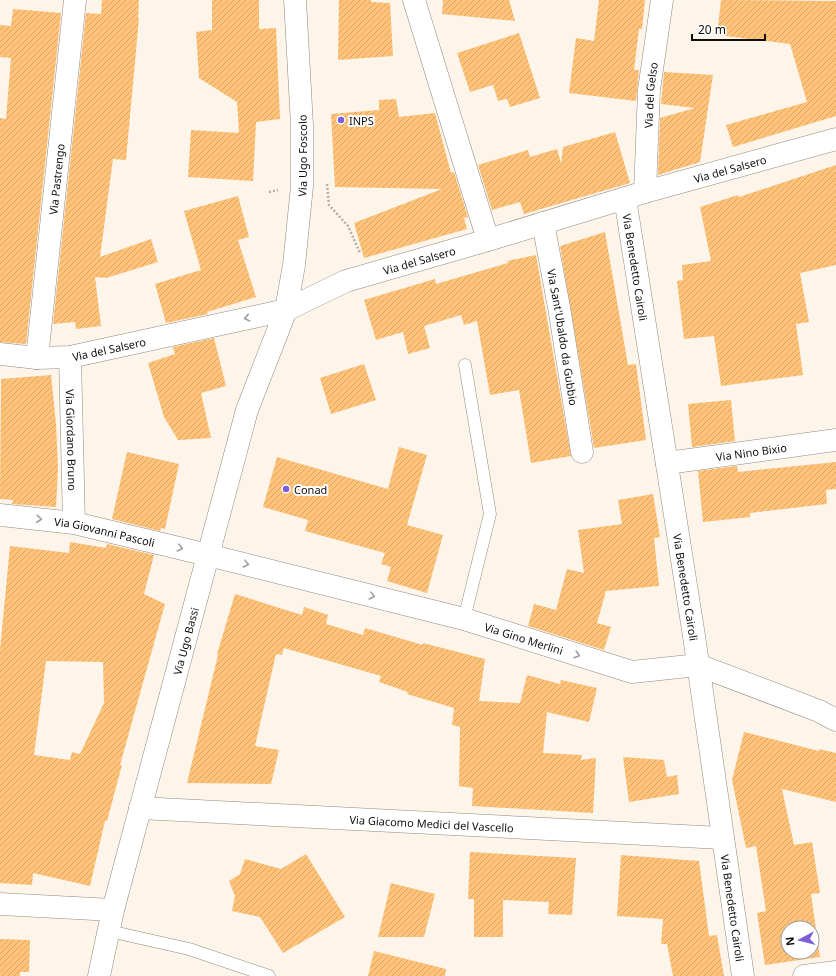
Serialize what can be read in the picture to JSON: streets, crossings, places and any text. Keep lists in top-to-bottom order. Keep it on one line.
{"streets":{"street":["Via del Gelso","Via Ugo Foscolo","Via del Salsero","Via Pastrengo","Via Benedetto Cairoli","Via Sant'Ubaldo da Gubbio","Via Giordano Bruno","Via Nino Bixio","Via Giovanni Pascoli","Via Gino Merlini","Via Ugo Bassi","Via Giacomo Medici del Vascello"]},"crossings":[["Via del Gelso","Via del Salsero"],["Via del Gelso","Via Benedetto Cairoli"],["Via Ugo Foscolo","Via del Salsero"],["Via Ugo Foscolo","Via Ugo Bassi"],["Via del Salsero","Via Pastrengo"],["Via del Salsero","Via Benedetto Cairoli"],["Via del Salsero","Via Sant'Ubaldo da Gubbio"],["Via del Salsero","Via Giordano Bruno"],["Via del Salsero","Via Ugo Bassi"],["Via Benedetto Cairoli","Via Nino Bixio"],["Via Benedetto Cairoli","Via Gino Merlini"],["Via Benedetto Cairoli","Via Giacomo Medici del Vascello"],["Via Giordano Bruno","Via Giovanni Pascoli"],["Via Giovanni Pascoli","Via Gino Merlini"],["Via Giovanni Pascoli","Via Ugo Bassi"],["Via Gino Merlini","Via Ugo Bassi"],["Via Ugo Bassi","Via Giacomo Medici del Vascello"]],"one_way":["Via Giovanni Pascoli","Via Gino Merlini"],"places":["INPS","Conad"],"scale_bar":"20 m","north":"left"}
